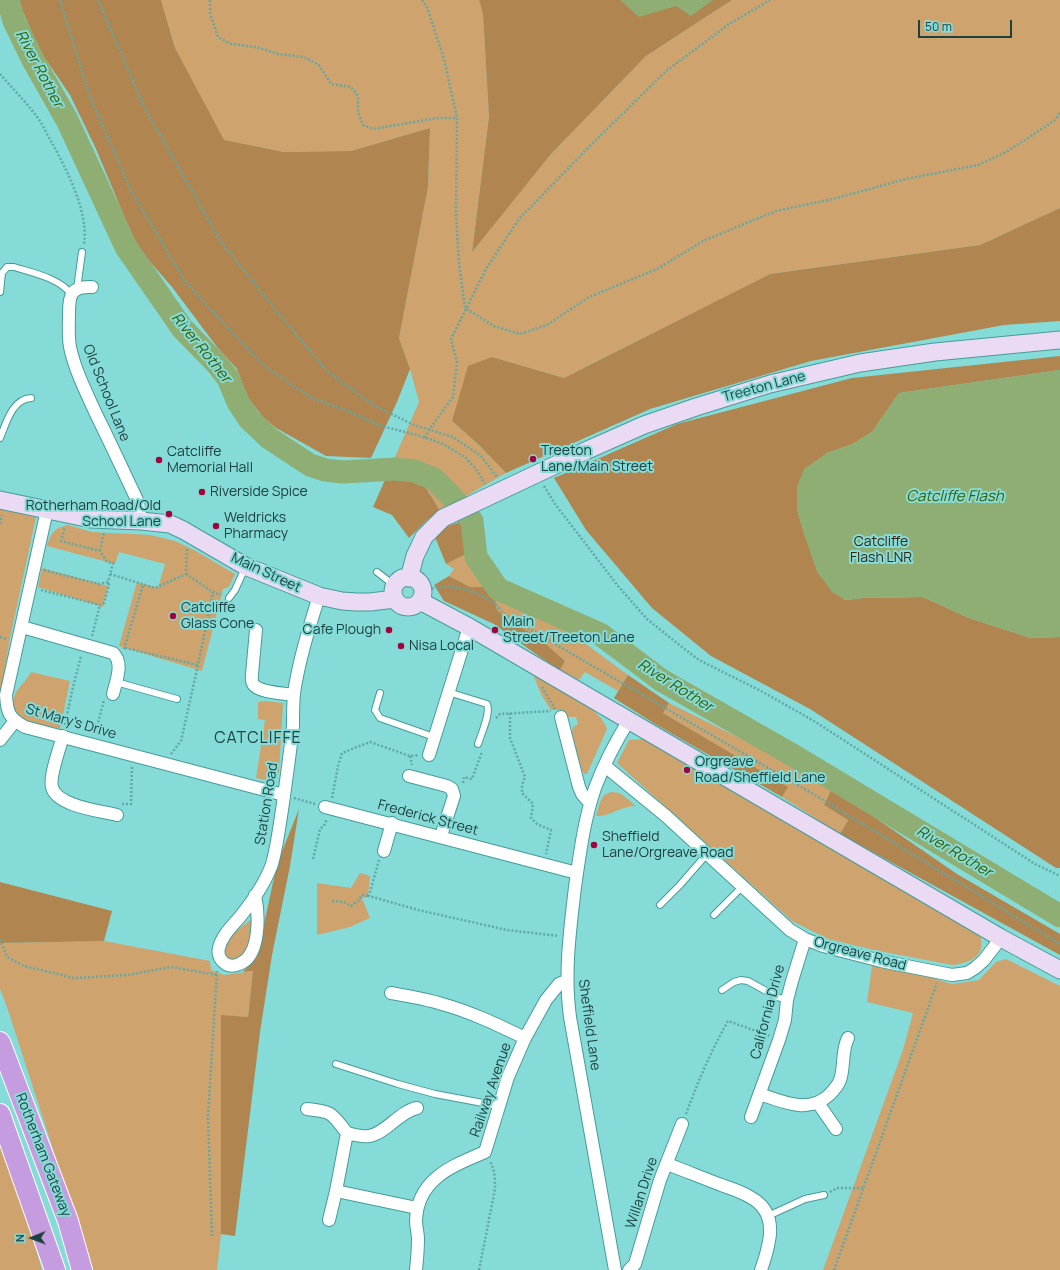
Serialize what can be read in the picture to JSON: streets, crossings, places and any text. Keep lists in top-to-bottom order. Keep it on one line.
{"streets":{"highway":["Rotherham Gateway"],"main road":["Treeton Lane","Main Street"],"street":["Old School Lane","St Mary's Drive","Station Road","Frederick Street","Orgreave Road","California Drive","Sheffield Lane","Railway Avenue","Willan Drive"]},"crossings":[["Treeton Lane","Main Street"],["Old School Lane","Main Street"],["Main Street","St Mary's Drive"],["Main Street","Station Road"],["St Mary's Drive","Station Road"],["Frederick Street","Sheffield Lane"],["Orgreave Road","California Drive"],["Orgreave Road","Sheffield Lane"],["Sheffield Lane","Railway Avenue"]],"districts":["CATCLIFFE"],"water":["River Rother","Catcliffe Flash"],"parks":["Catcliffe Flash LNR"],"places":["Treeton Lane/Main Street","Catcliffe Memorial Hall","Riverside Spice","Rotherham Road/Old School Lane","Weldricks Pharmacy","Catcliffe Glass Cone","Cafe Plough","Main Street/Treeton Lane","Nisa Local","Orgreave Road/Sheffield Lane","Sheffield Lane/Orgreave Road"],"scale_bar":"50 m","north":"left"}
